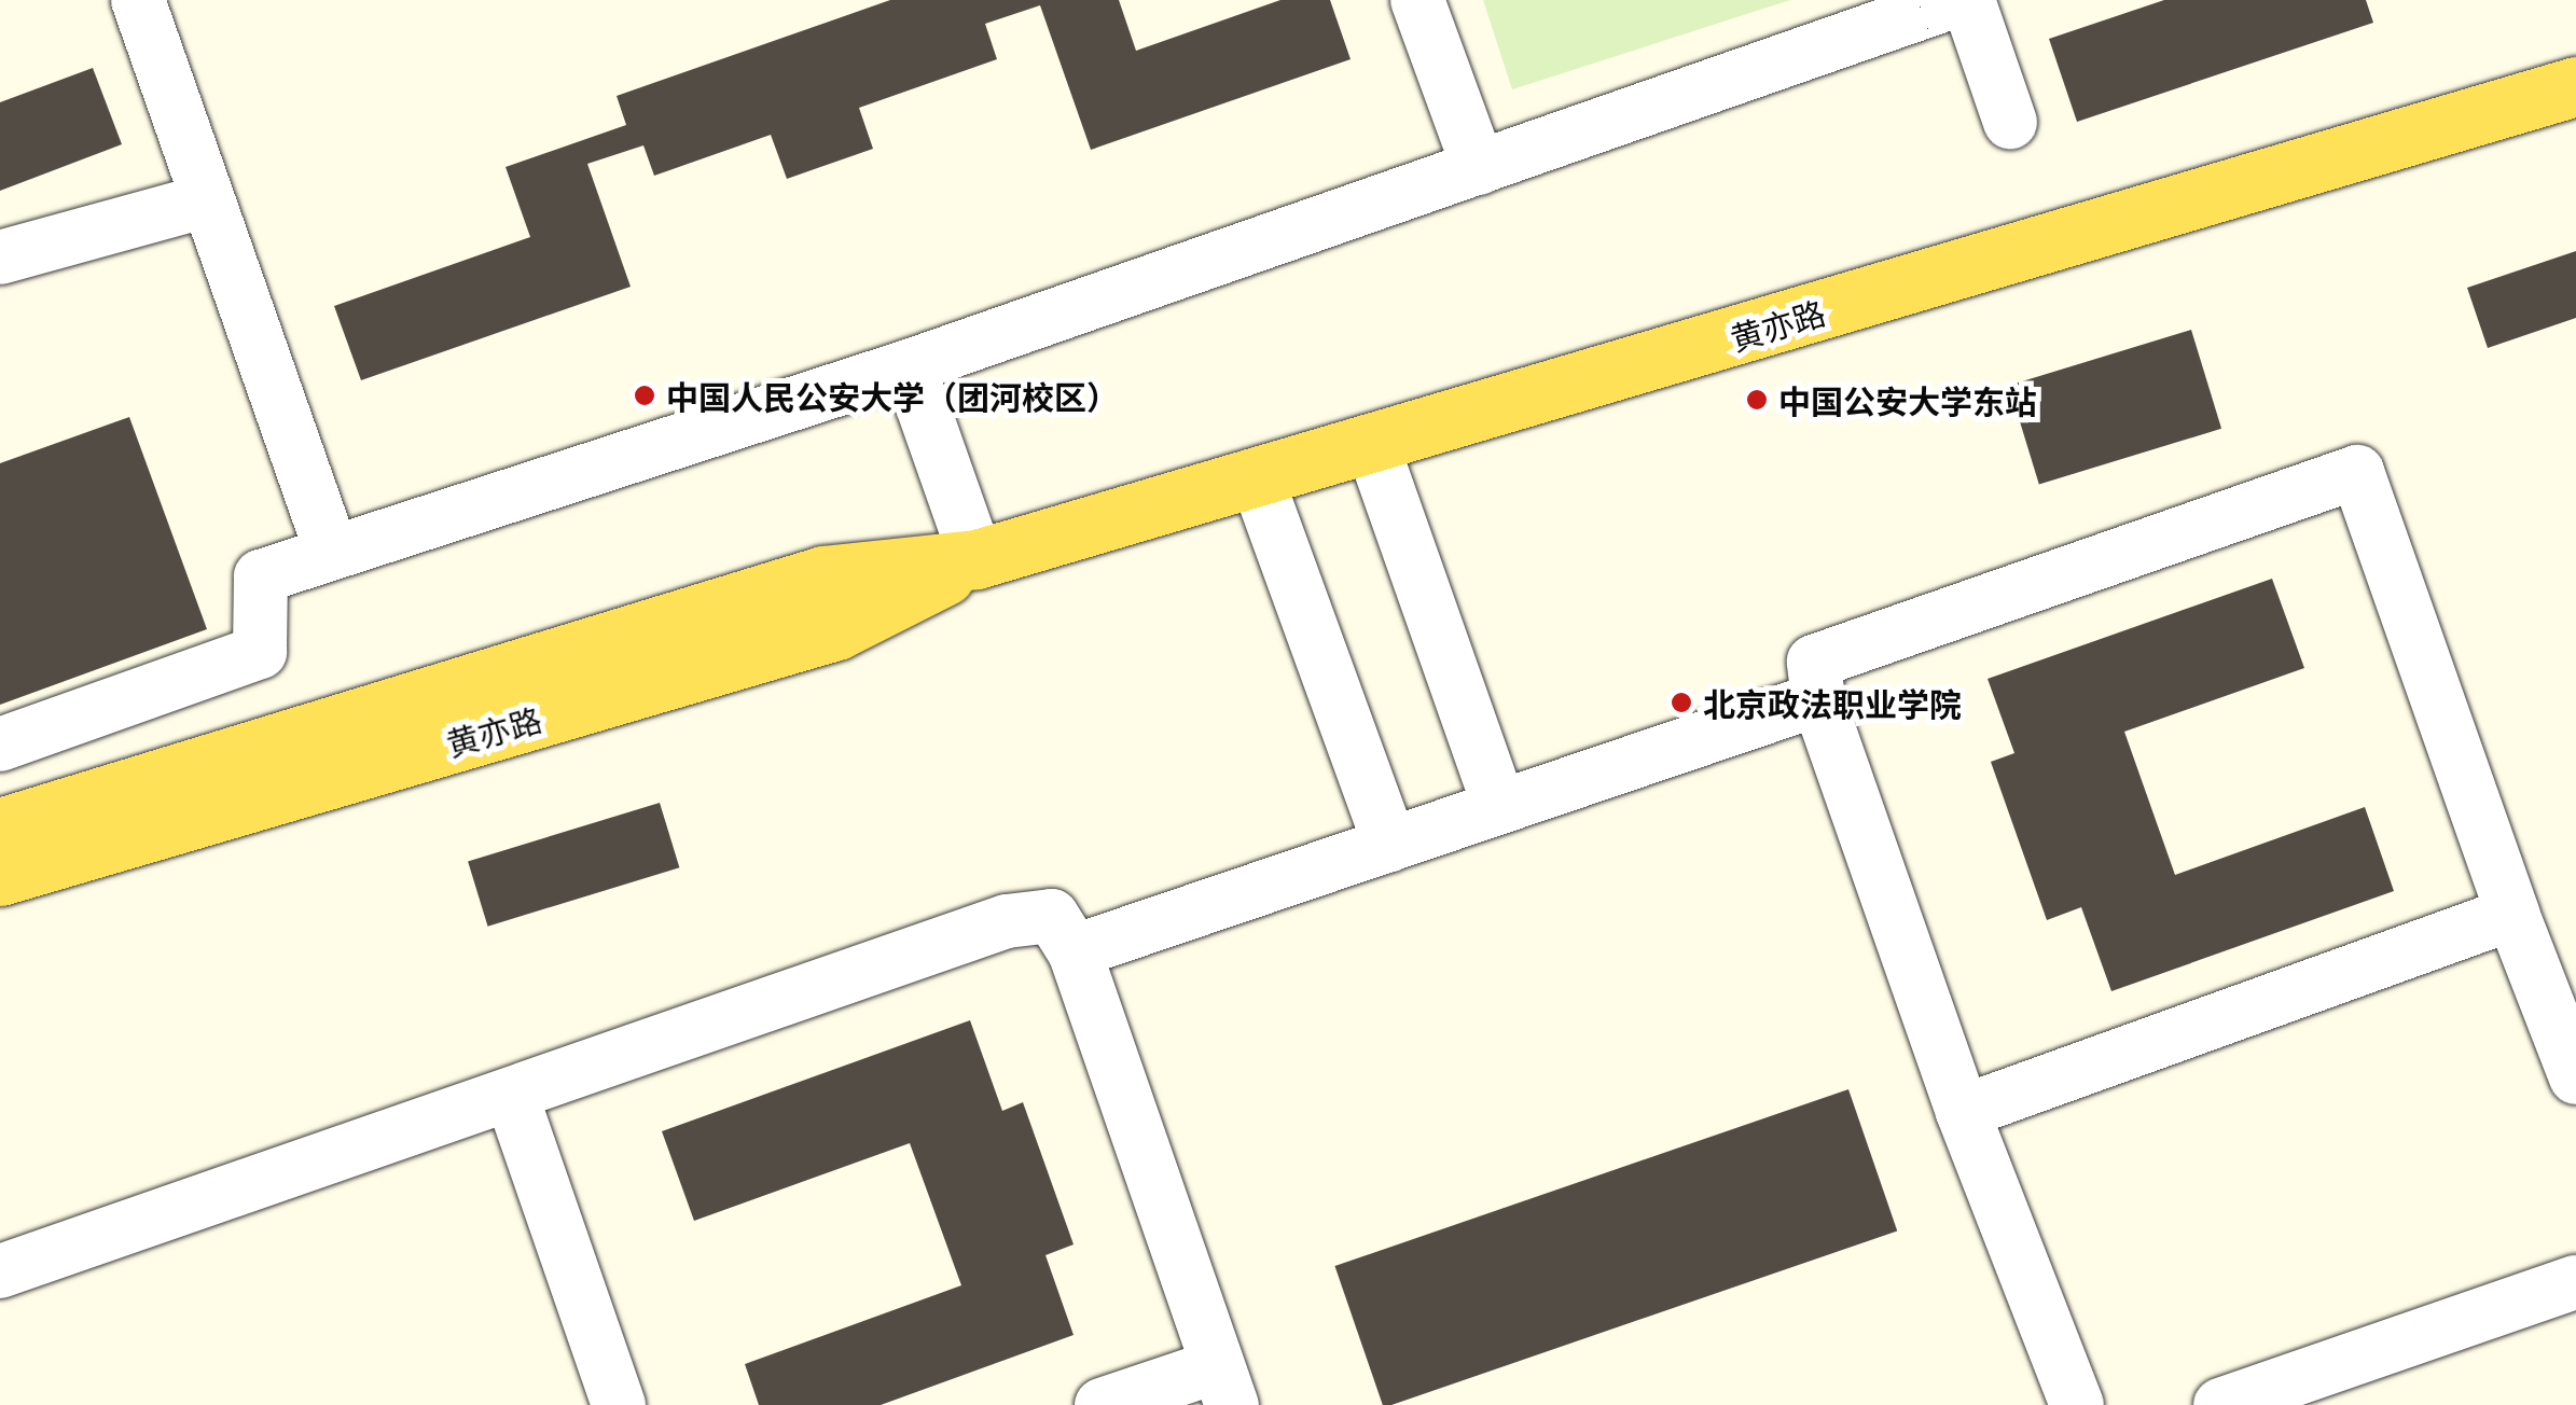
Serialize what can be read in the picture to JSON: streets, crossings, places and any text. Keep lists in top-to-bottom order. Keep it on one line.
{"streets":{"main road":["黄亦路"]},"places":["中国人民公安大学（团河校区）","中国公安大学东站","北京政法职业学院"]}
